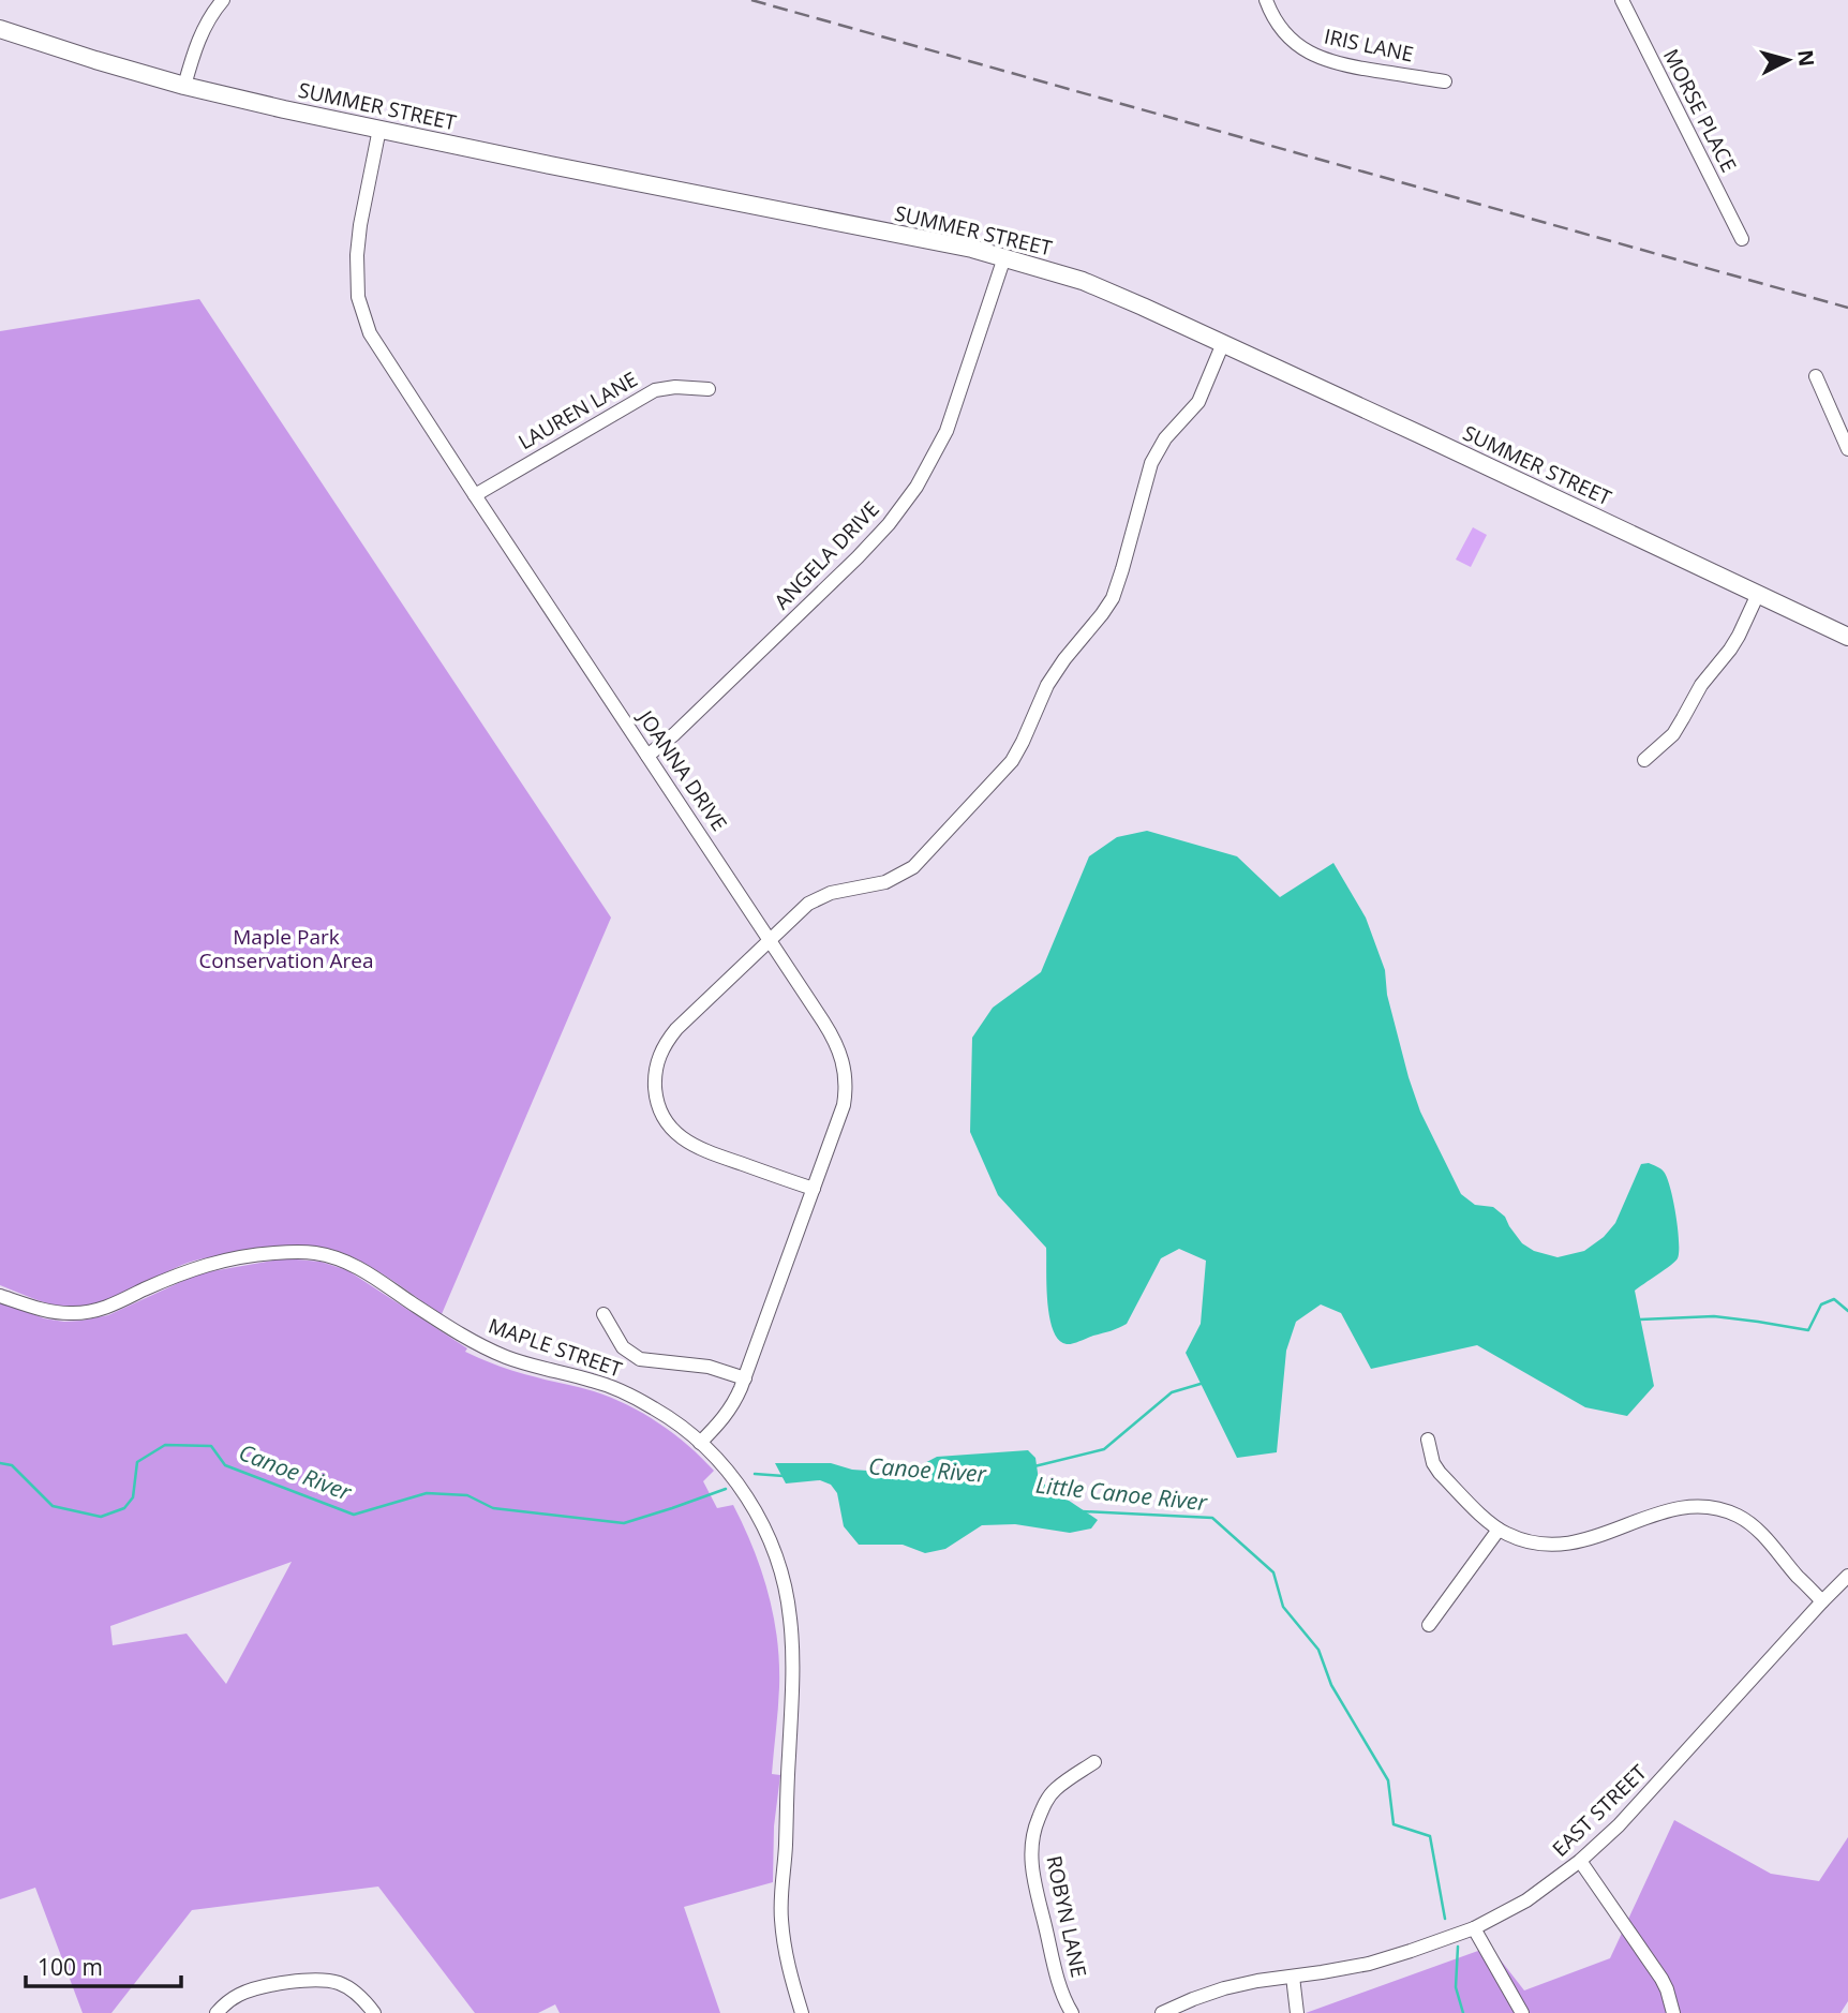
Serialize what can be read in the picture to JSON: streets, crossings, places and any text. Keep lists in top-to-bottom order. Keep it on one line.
{"streets":{"main road":["SUMMER STREET"],"street":["IRIS LANE","MORSE PLACE","LAUREN LANE","ANGELA DRIVE","JOANNA DRIVE","MAPLE STREET","EAST STREET","ROBYN LANE"]},"crossings":[["SUMMER STREET","ANGELA DRIVE"],["SUMMER STREET","JOANNA DRIVE"],["LAUREN LANE","JOANNA DRIVE"],["ANGELA DRIVE","JOANNA DRIVE"],["JOANNA DRIVE","MAPLE STREET"]],"water":["Canoe River","Little Canoe River"],"parks":["Maple Park Conservation Area"],"scale_bar":"100 m","north":"right"}
